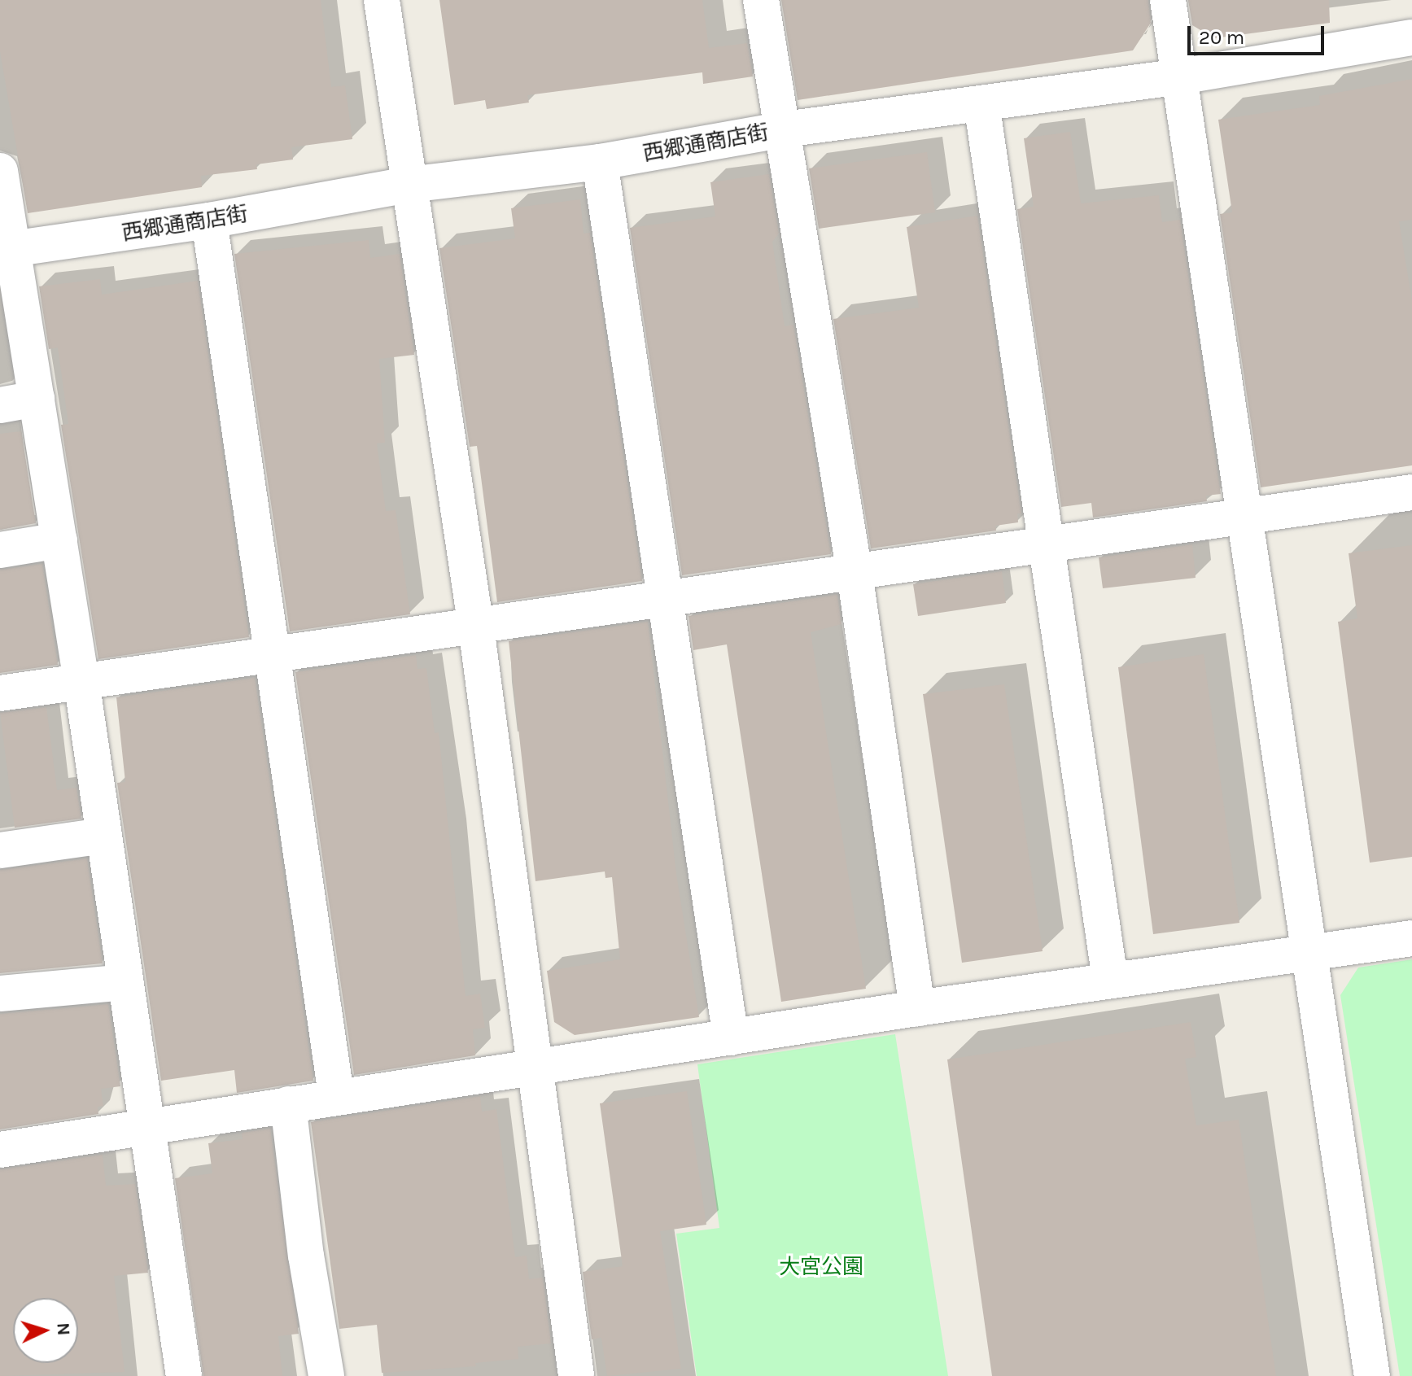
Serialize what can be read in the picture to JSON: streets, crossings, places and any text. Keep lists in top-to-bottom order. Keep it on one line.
{"streets":{"street":["西郷通商店街"]},"parks":["大宮公園"],"scale_bar":"20 m","north":"right"}
